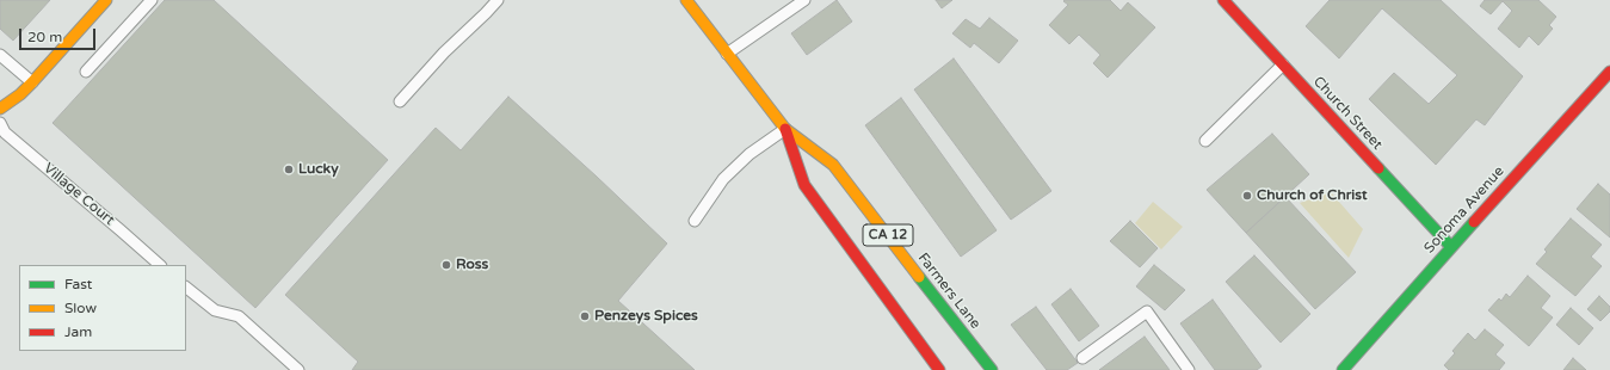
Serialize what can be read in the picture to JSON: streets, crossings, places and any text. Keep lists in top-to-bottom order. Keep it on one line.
{"streets":{"street":["Church Street","Sonoma Avenue","CA 12","Farmers Lane"],"lane":["Village Court"]},"crossings":[["Church Street","Sonoma Avenue"]],"places":["Lucky","Church of Christ","Ross","Penzeys Spices"],"legend":["Fast","Slow","Jam"],"scale_bar":"20 m"}
